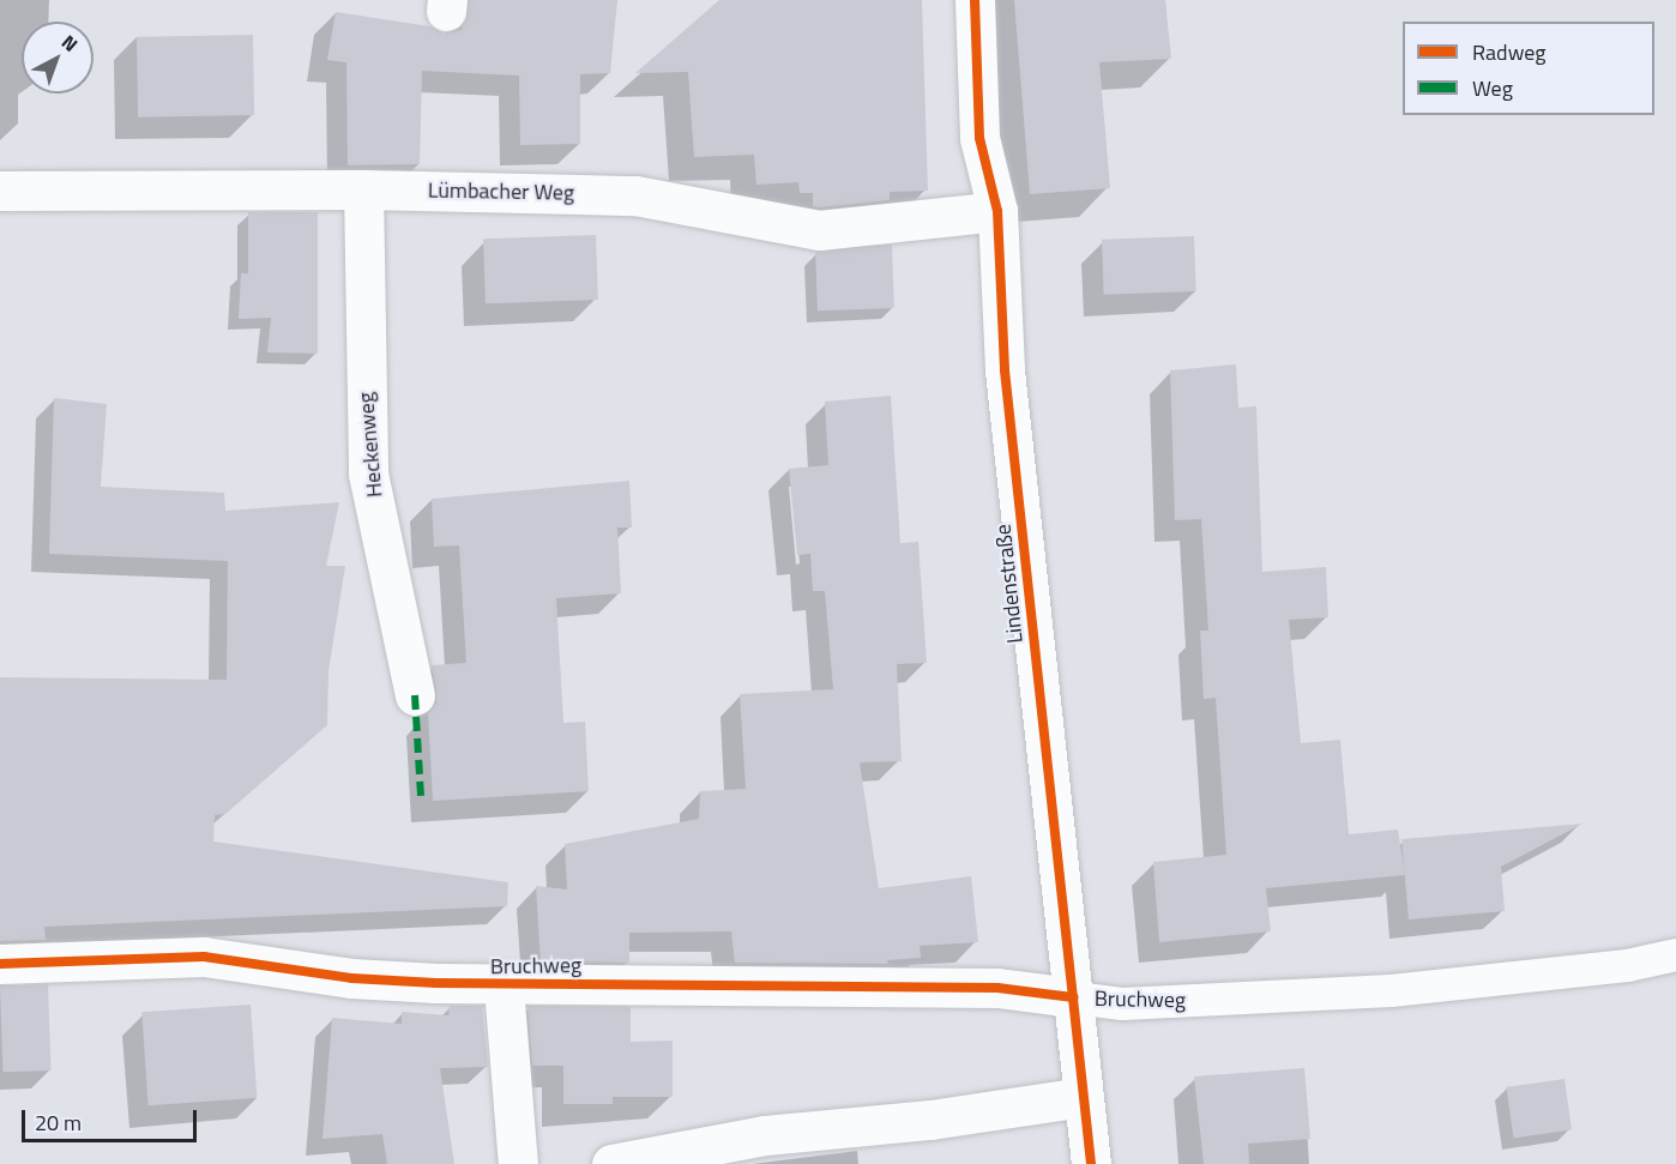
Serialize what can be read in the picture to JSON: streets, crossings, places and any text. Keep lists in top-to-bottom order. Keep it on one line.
{"streets":{"street":["Lümbacher Weg","Heckenweg","Lindenstraße","Bruchweg"]},"crossings":[["Lümbacher Weg","Heckenweg"],["Lümbacher Weg","Lindenstraße"],["Lindenstraße","Bruchweg"]],"legend":["Radweg","Weg"],"scale_bar":"20 m","north":"top right"}
